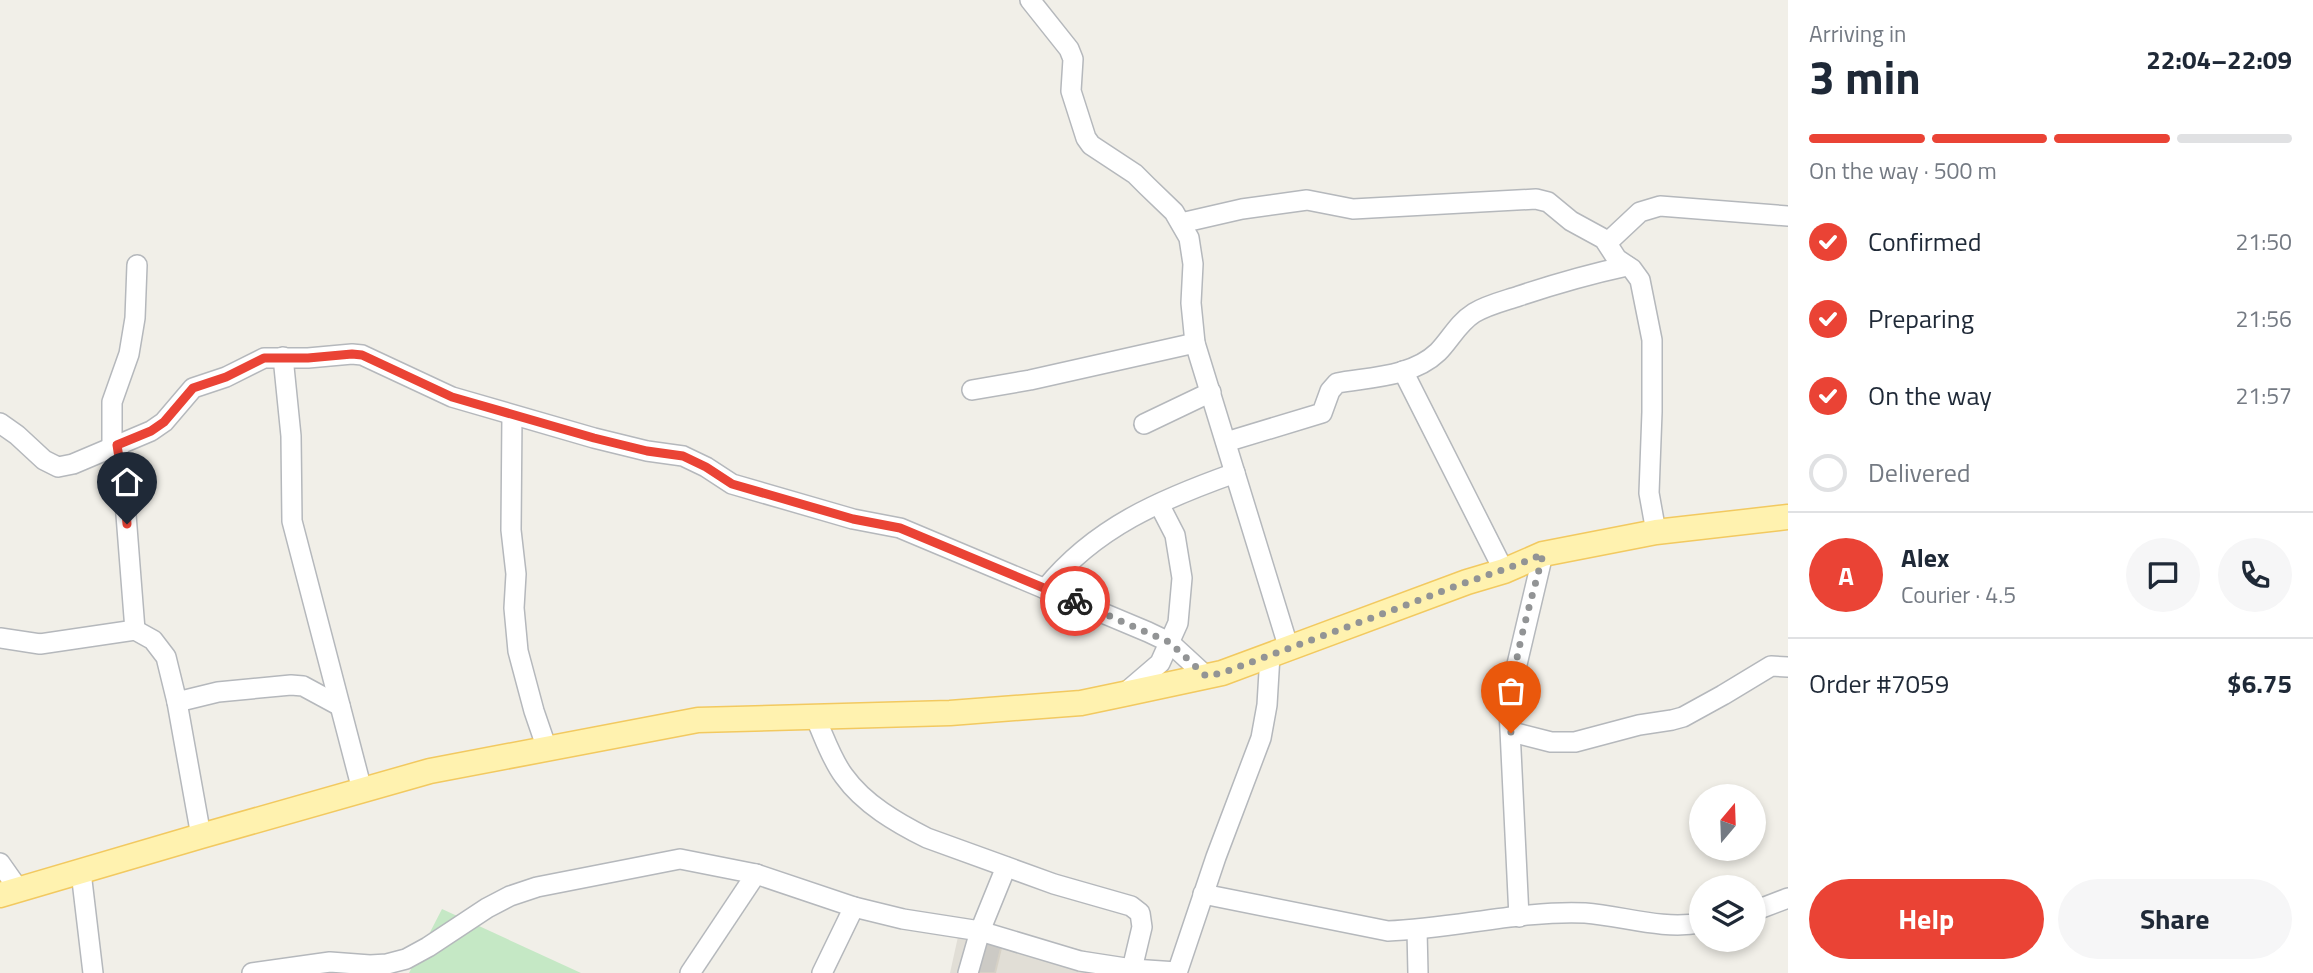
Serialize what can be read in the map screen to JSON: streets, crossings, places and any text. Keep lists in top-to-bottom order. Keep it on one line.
{"north":"top","page":{"heading":["3 min","Arriving in","22:04–22:09"],"panel":["Alex","Courier · 4.5","Order #7059","$6.75"],"bar":"On the way · 500 m","list":[["Confirmed","21:50"],["Preparing","21:56"],["On the way","21:57"],"Delivered"],"round":"A","buttons":["Help","Share"]}}
